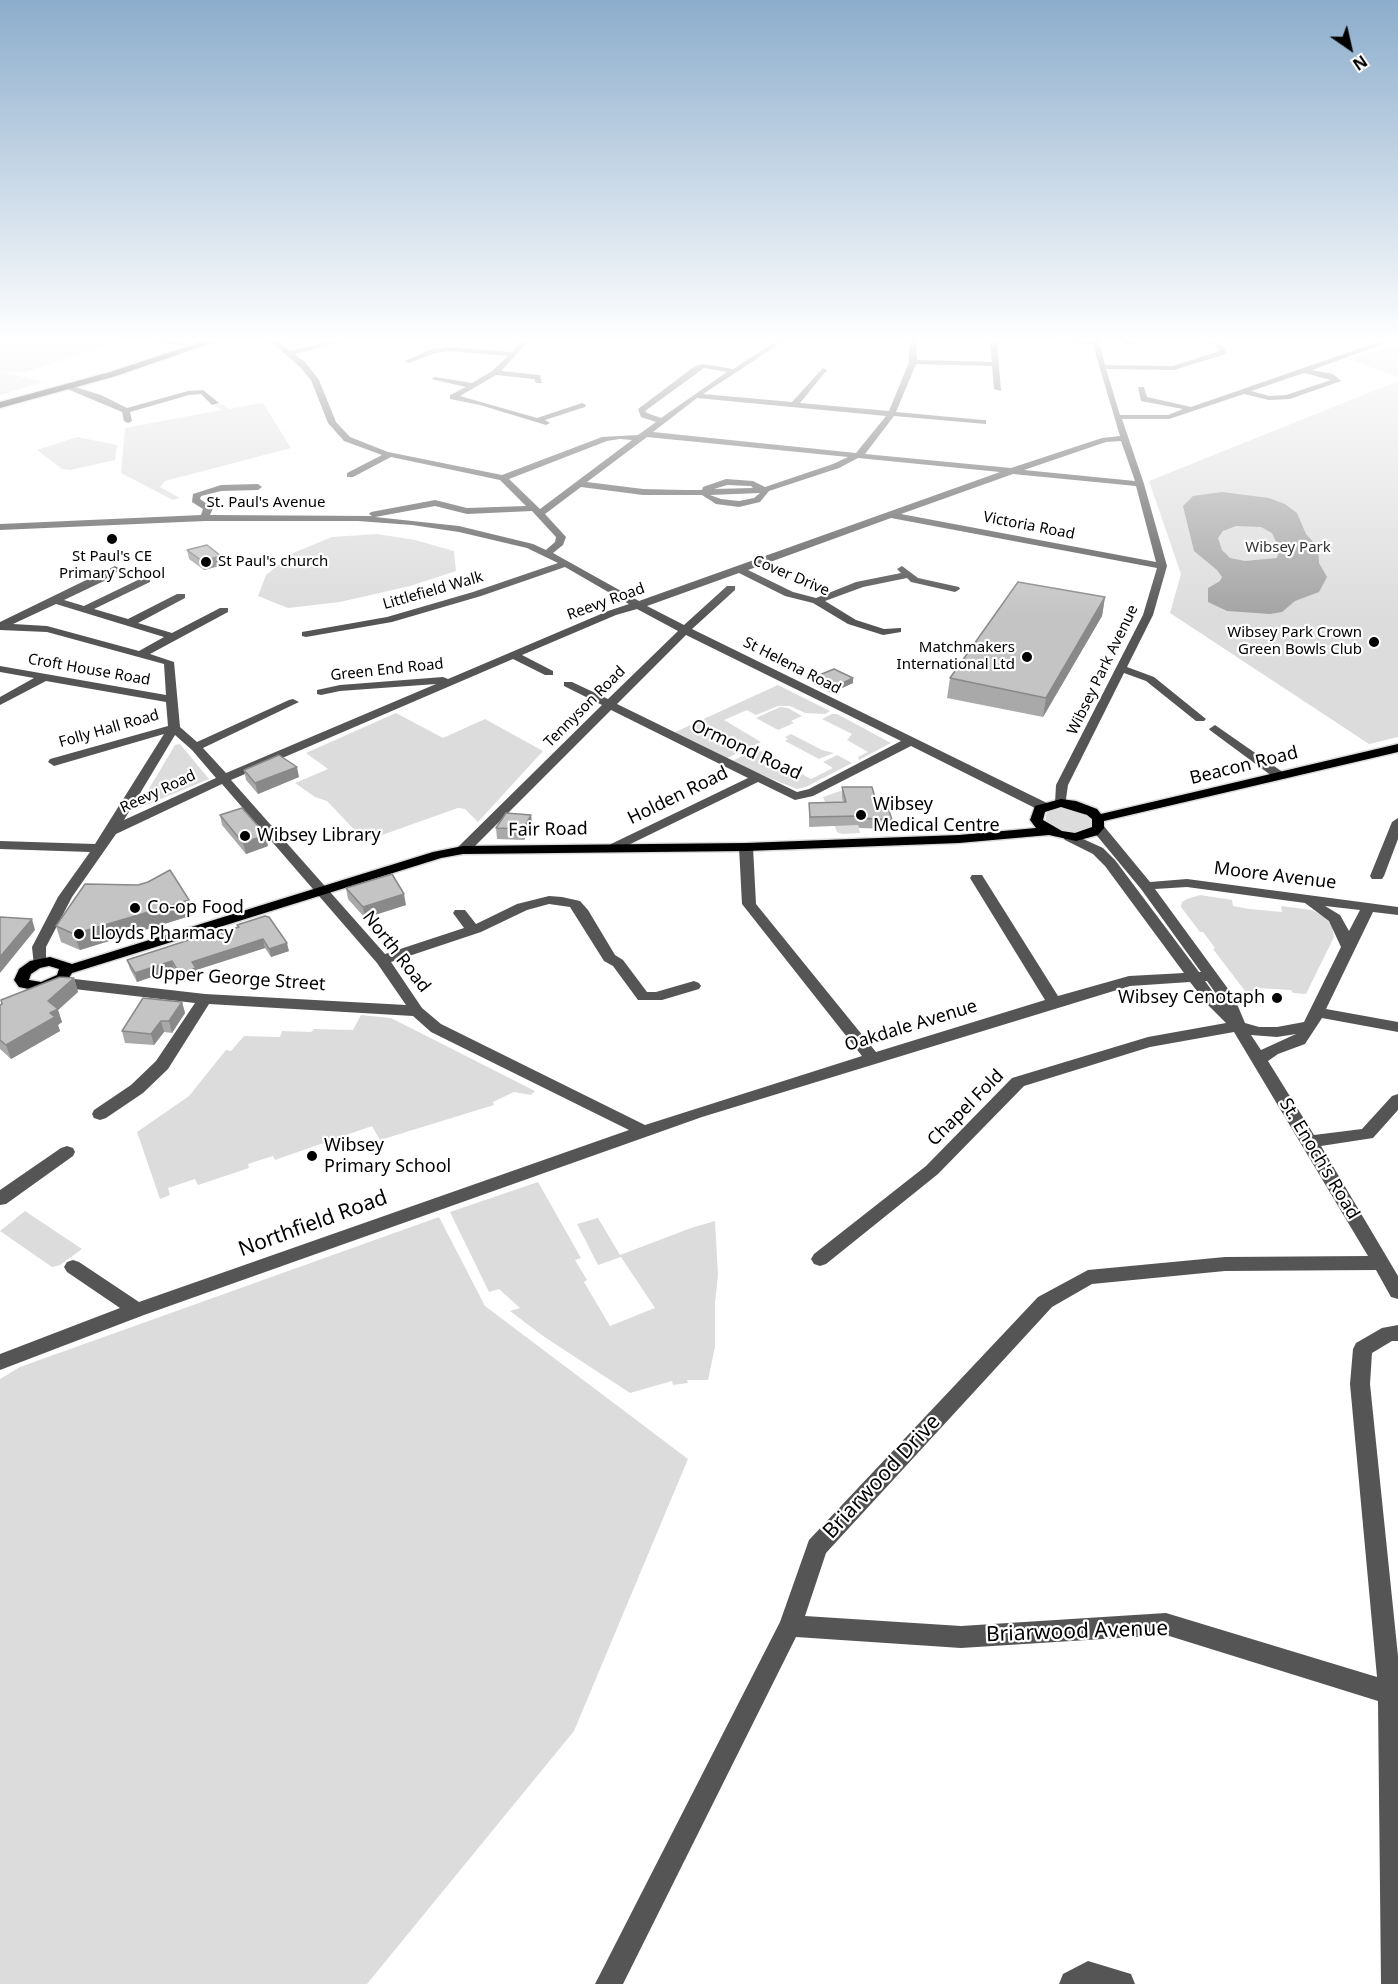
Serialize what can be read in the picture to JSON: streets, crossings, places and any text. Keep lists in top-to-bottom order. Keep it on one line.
{"streets":{"main road":["Beacon Road","Fair Road"],"street":["St. Paul's Avenue","Victoria Road","Cover Drive","Littlefield Walk","Reevy Road","St Helena Road","Croft House Road","Green End Road","Wibsey Park Avenue","Tennyson Road","Folly Hall Road","Ormond Road","Holden Road","Moore Avenue","North Road","Upper George Street","Oakdale Avenue","Chapel Fold","St. Enoch's Road","Northfield Road","Briarwood Drive","Briarwood Avenue"]},"crossings":[["St. Paul's Avenue","St Helena Road"],["Victoria Road","Reevy Road"],["Victoria Road","Wibsey Park Avenue"],["Cover Drive","Reevy Road"],["Littlefield Walk","St Helena Road"],["Reevy Road","St Helena Road"],["Reevy Road","Green End Road"],["Reevy Road","Folly Hall Road"],["Reevy Road","North Road"],["St Helena Road","Tennyson Road"],["St Helena Road","Ormond Road"],["Croft House Road","Folly Hall Road"],["Tennyson Road","Ormond Road"],["Tennyson Road","Fair Road"],["Folly Hall Road","North Road"],["Ormond Road","Holden Road"],["Beacon Road","St. Enoch's Road"],["Holden Road","Fair Road"],["Fair Road","North Road"],["Fair Road","Upper George Street"],["Moore Avenue","St. Enoch's Road"],["North Road","Upper George Street"],["North Road","Oakdale Avenue"],["North Road","Northfield Road"],["Oakdale Avenue","St. Enoch's Road"],["Oakdale Avenue","Northfield Road"],["Chapel Fold","St. Enoch's Road"],["St. Enoch's Road","Briarwood Drive"],["Briarwood Drive","Briarwood Avenue"]],"parks":["Wibsey Park"],"places":["St Paul's CE Primary School","St Paul's church","Wibsey Park Crown Green Bowls Club","Matchmakers International Ltd","Wibsey Medical Centre","Wibsey Library","Co-op Food","Lloyds Pharmacy","Wibsey Cenotaph","Wibsey Primary School"],"north":"bottom right"}
